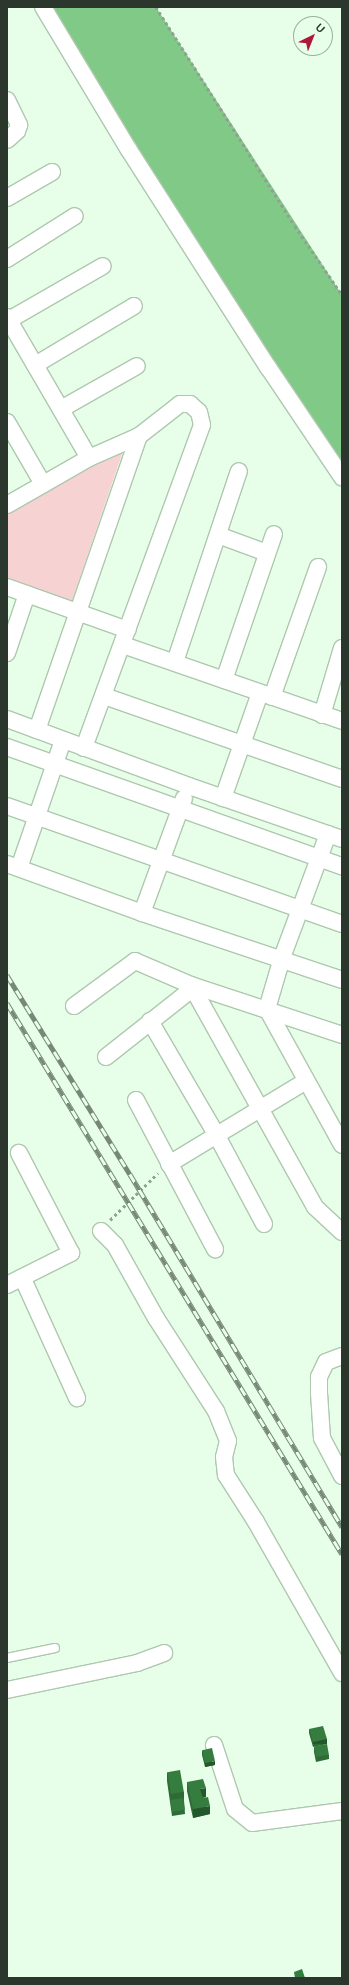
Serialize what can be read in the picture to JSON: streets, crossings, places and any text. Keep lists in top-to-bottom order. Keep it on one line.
{"north":"top right"}
